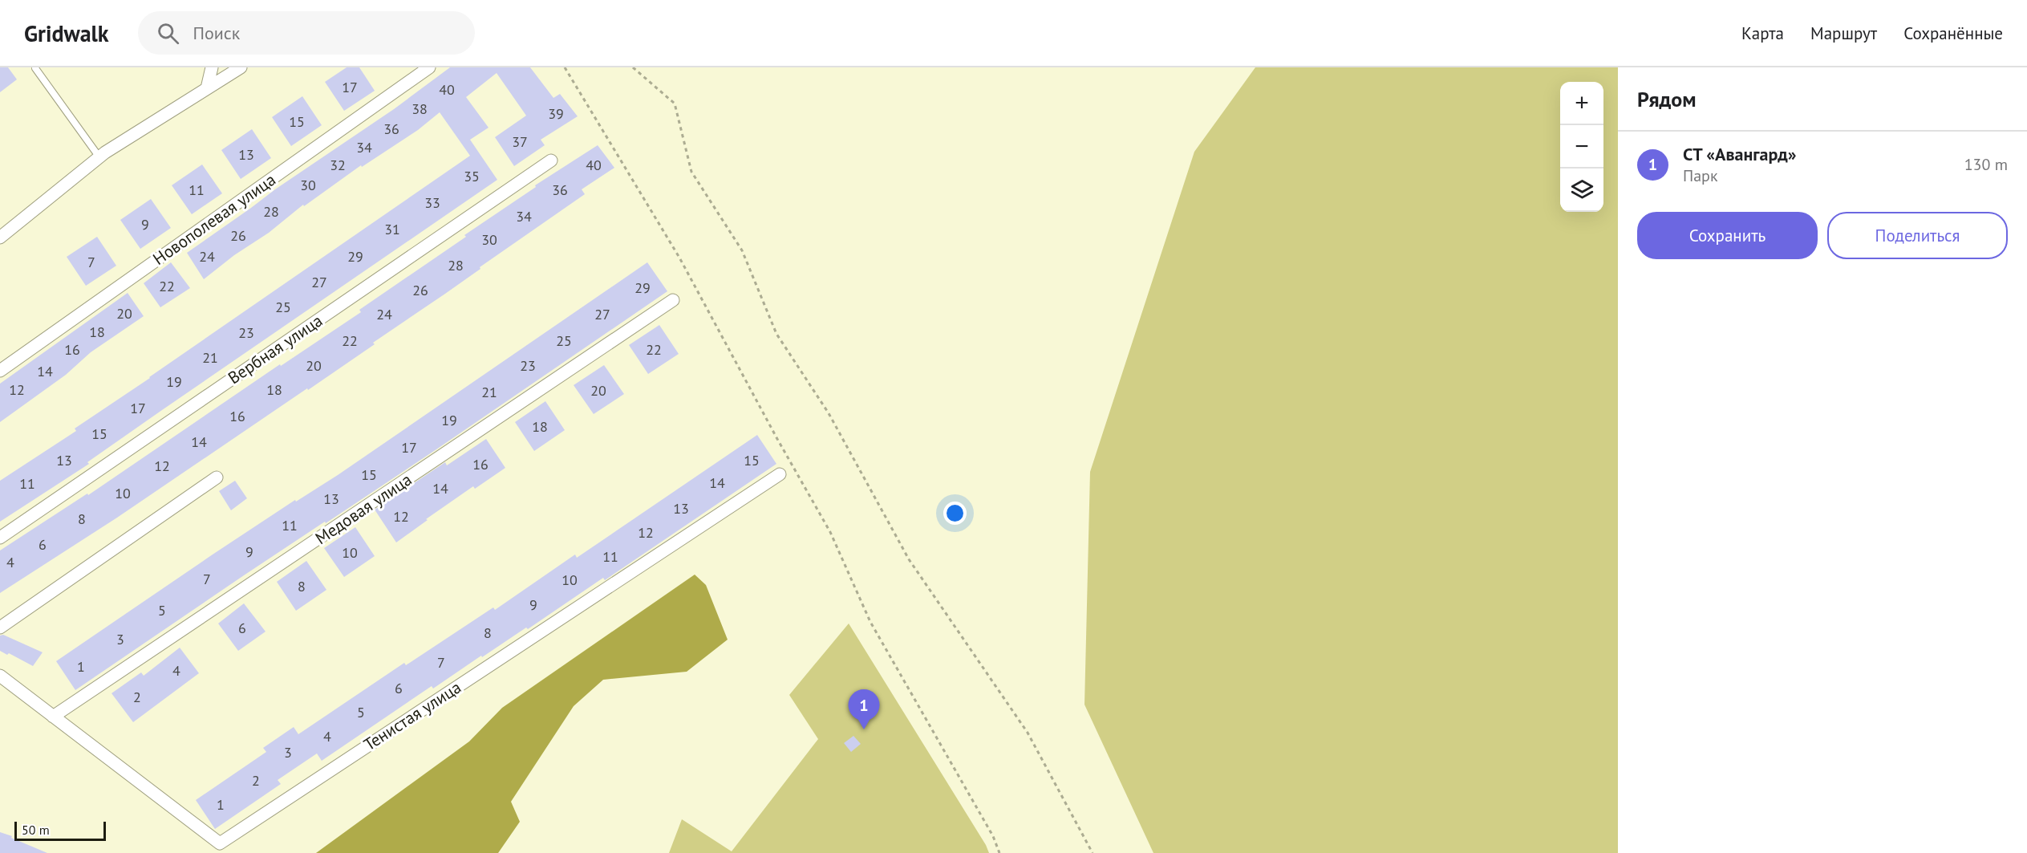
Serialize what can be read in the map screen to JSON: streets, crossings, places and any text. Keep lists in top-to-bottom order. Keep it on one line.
{"streets":{"street":["Новополевая улица","Вербная улица","Медовая улица","Тенистая улица"]},"crossings":[["Медовая улица","Тенистая улица"]],"house_numbers":["17","40","38","39","15","36","37","34","13","32","40","35","30","11","36","33","28","34","9","31","26","30","24","29","7","28","27","22","29","26","25","20","24","27","18","23","22","25","16","22","21","20","23","14","19","12","18","20","21","17","16","19","18","15","14","17","13","15","16","12","15","14","11","14","10","13","13","12","8","11","12","6","9","10","11","4","7","10","8","9","5","6","8","3","7","1","4","6","2","5","4","3","2","1"],"scale_bar":"50 m","page":{"header":"Gridwalk","search":"Поиск","nav":["Карта","Маршрут","Сохранённые"],"heading":"Рядом","map_buttons":["+","−"],"list":[{"mark":"1","name":"СТ «Авангард»","note":"Парк","value":"130 m"}],"buttons":["Сохранить","Поделиться"],"pins":"1","scale":"50 m"}}
